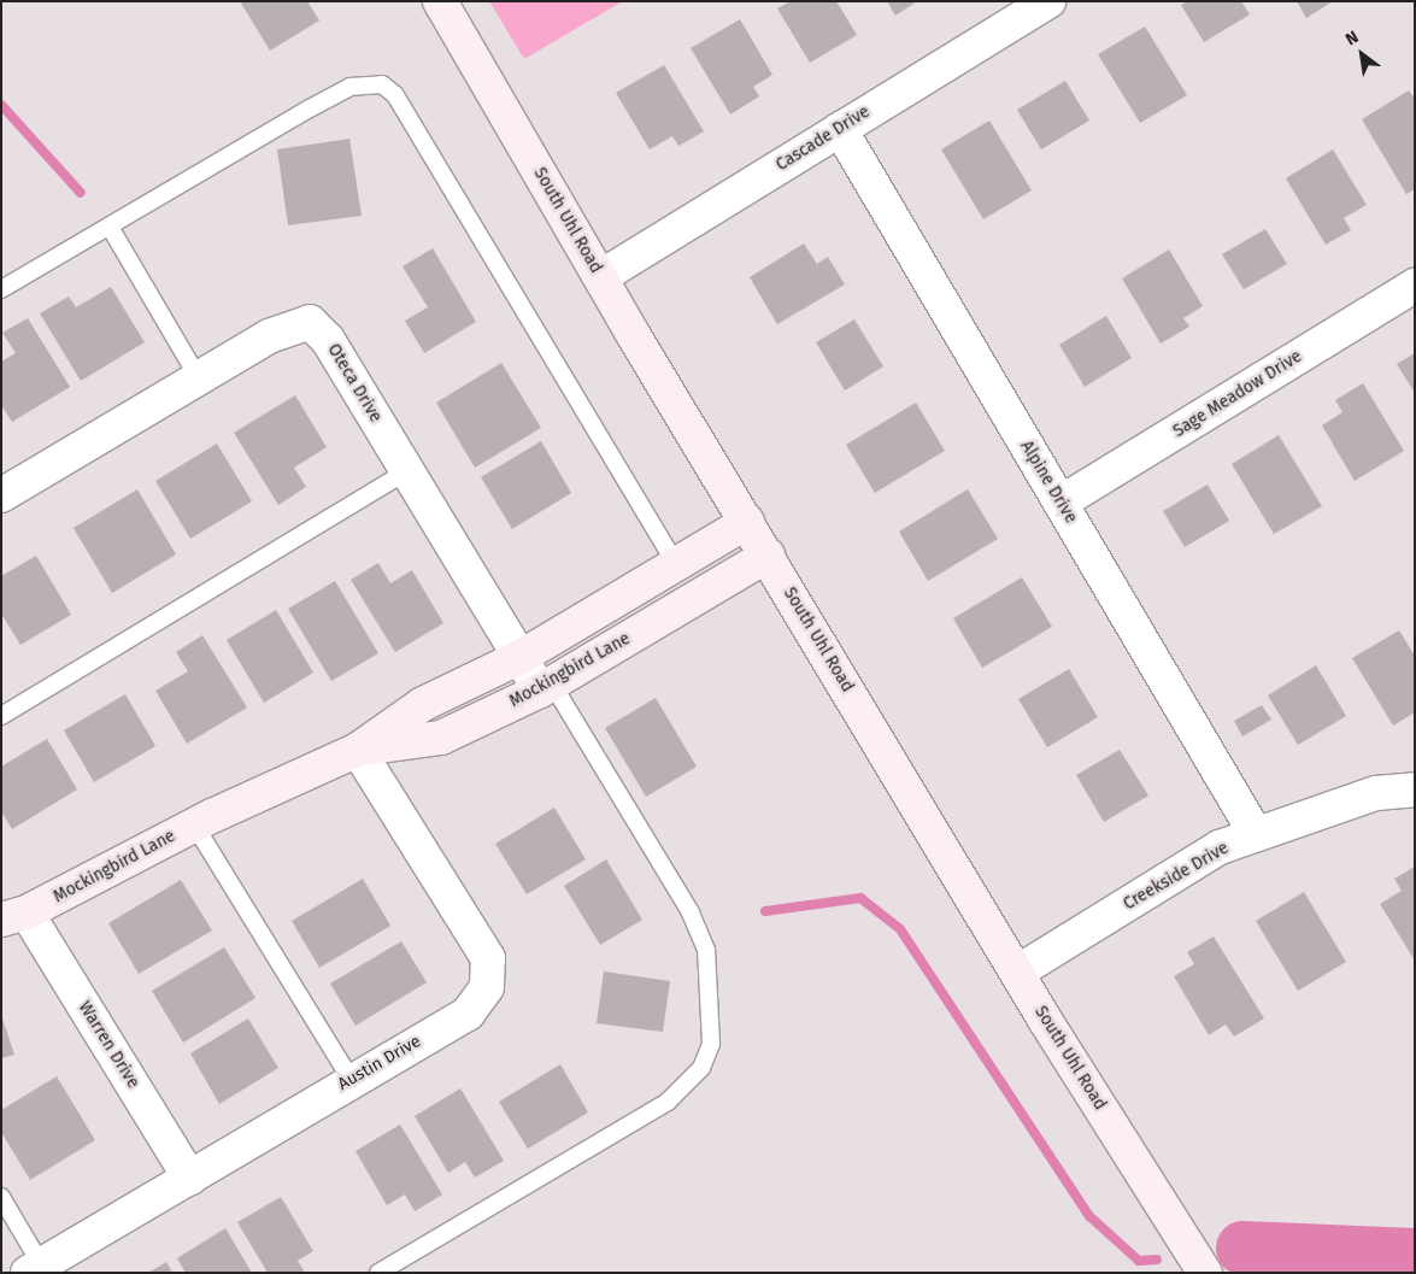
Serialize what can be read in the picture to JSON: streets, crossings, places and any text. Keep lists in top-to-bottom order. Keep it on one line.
{"streets":{"main road":["South Uhl Road","Mockingbird Lane"],"street":["Cascade Drive","Oteca Drive","Sage Meadow Drive","Alpine Drive","Creekside Drive","Warren Drive","Austin Drive"]},"crossings":[["Cascade Drive","South Uhl Road"],["Cascade Drive","Alpine Drive"],["South Uhl Road","Mockingbird Lane"],["South Uhl Road","Creekside Drive"],["Oteca Drive","Mockingbird Lane"],["Sage Meadow Drive","Alpine Drive"],["Alpine Drive","Creekside Drive"],["Mockingbird Lane","Warren Drive"],["Mockingbird Lane","Austin Drive"],["Warren Drive","Austin Drive"]],"north":"top left"}
